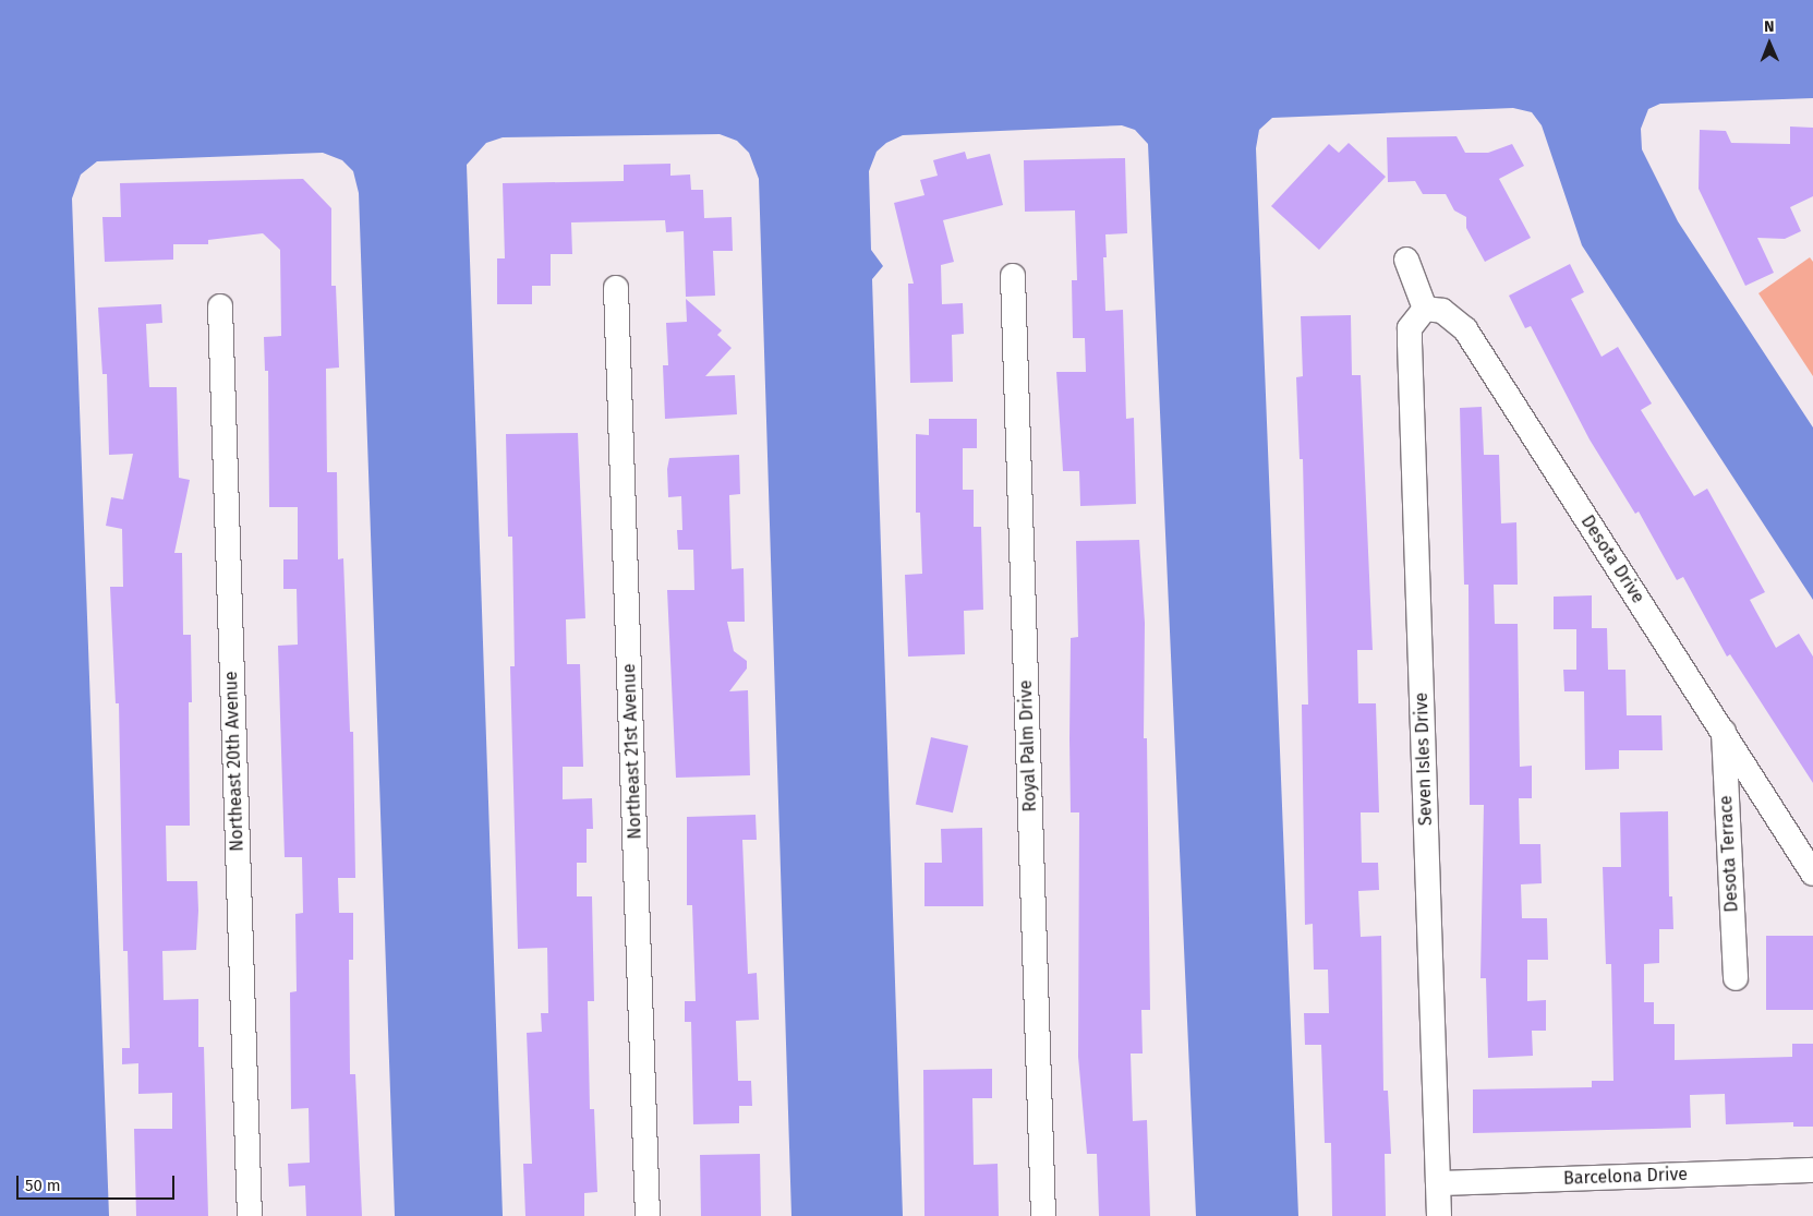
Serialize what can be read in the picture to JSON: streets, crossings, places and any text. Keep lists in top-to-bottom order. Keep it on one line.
{"streets":{"street":["Desota Drive","Royal Palm Drive","Northeast 21st Avenue","Seven Isles Drive","Northeast 20th Avenue","Desota Terrace","Barcelona Drive"]},"crossings":[["Desota Drive","Seven Isles Drive"],["Desota Drive","Desota Terrace"],["Seven Isles Drive","Barcelona Drive"]],"scale_bar":"50 m","north":"top"}
